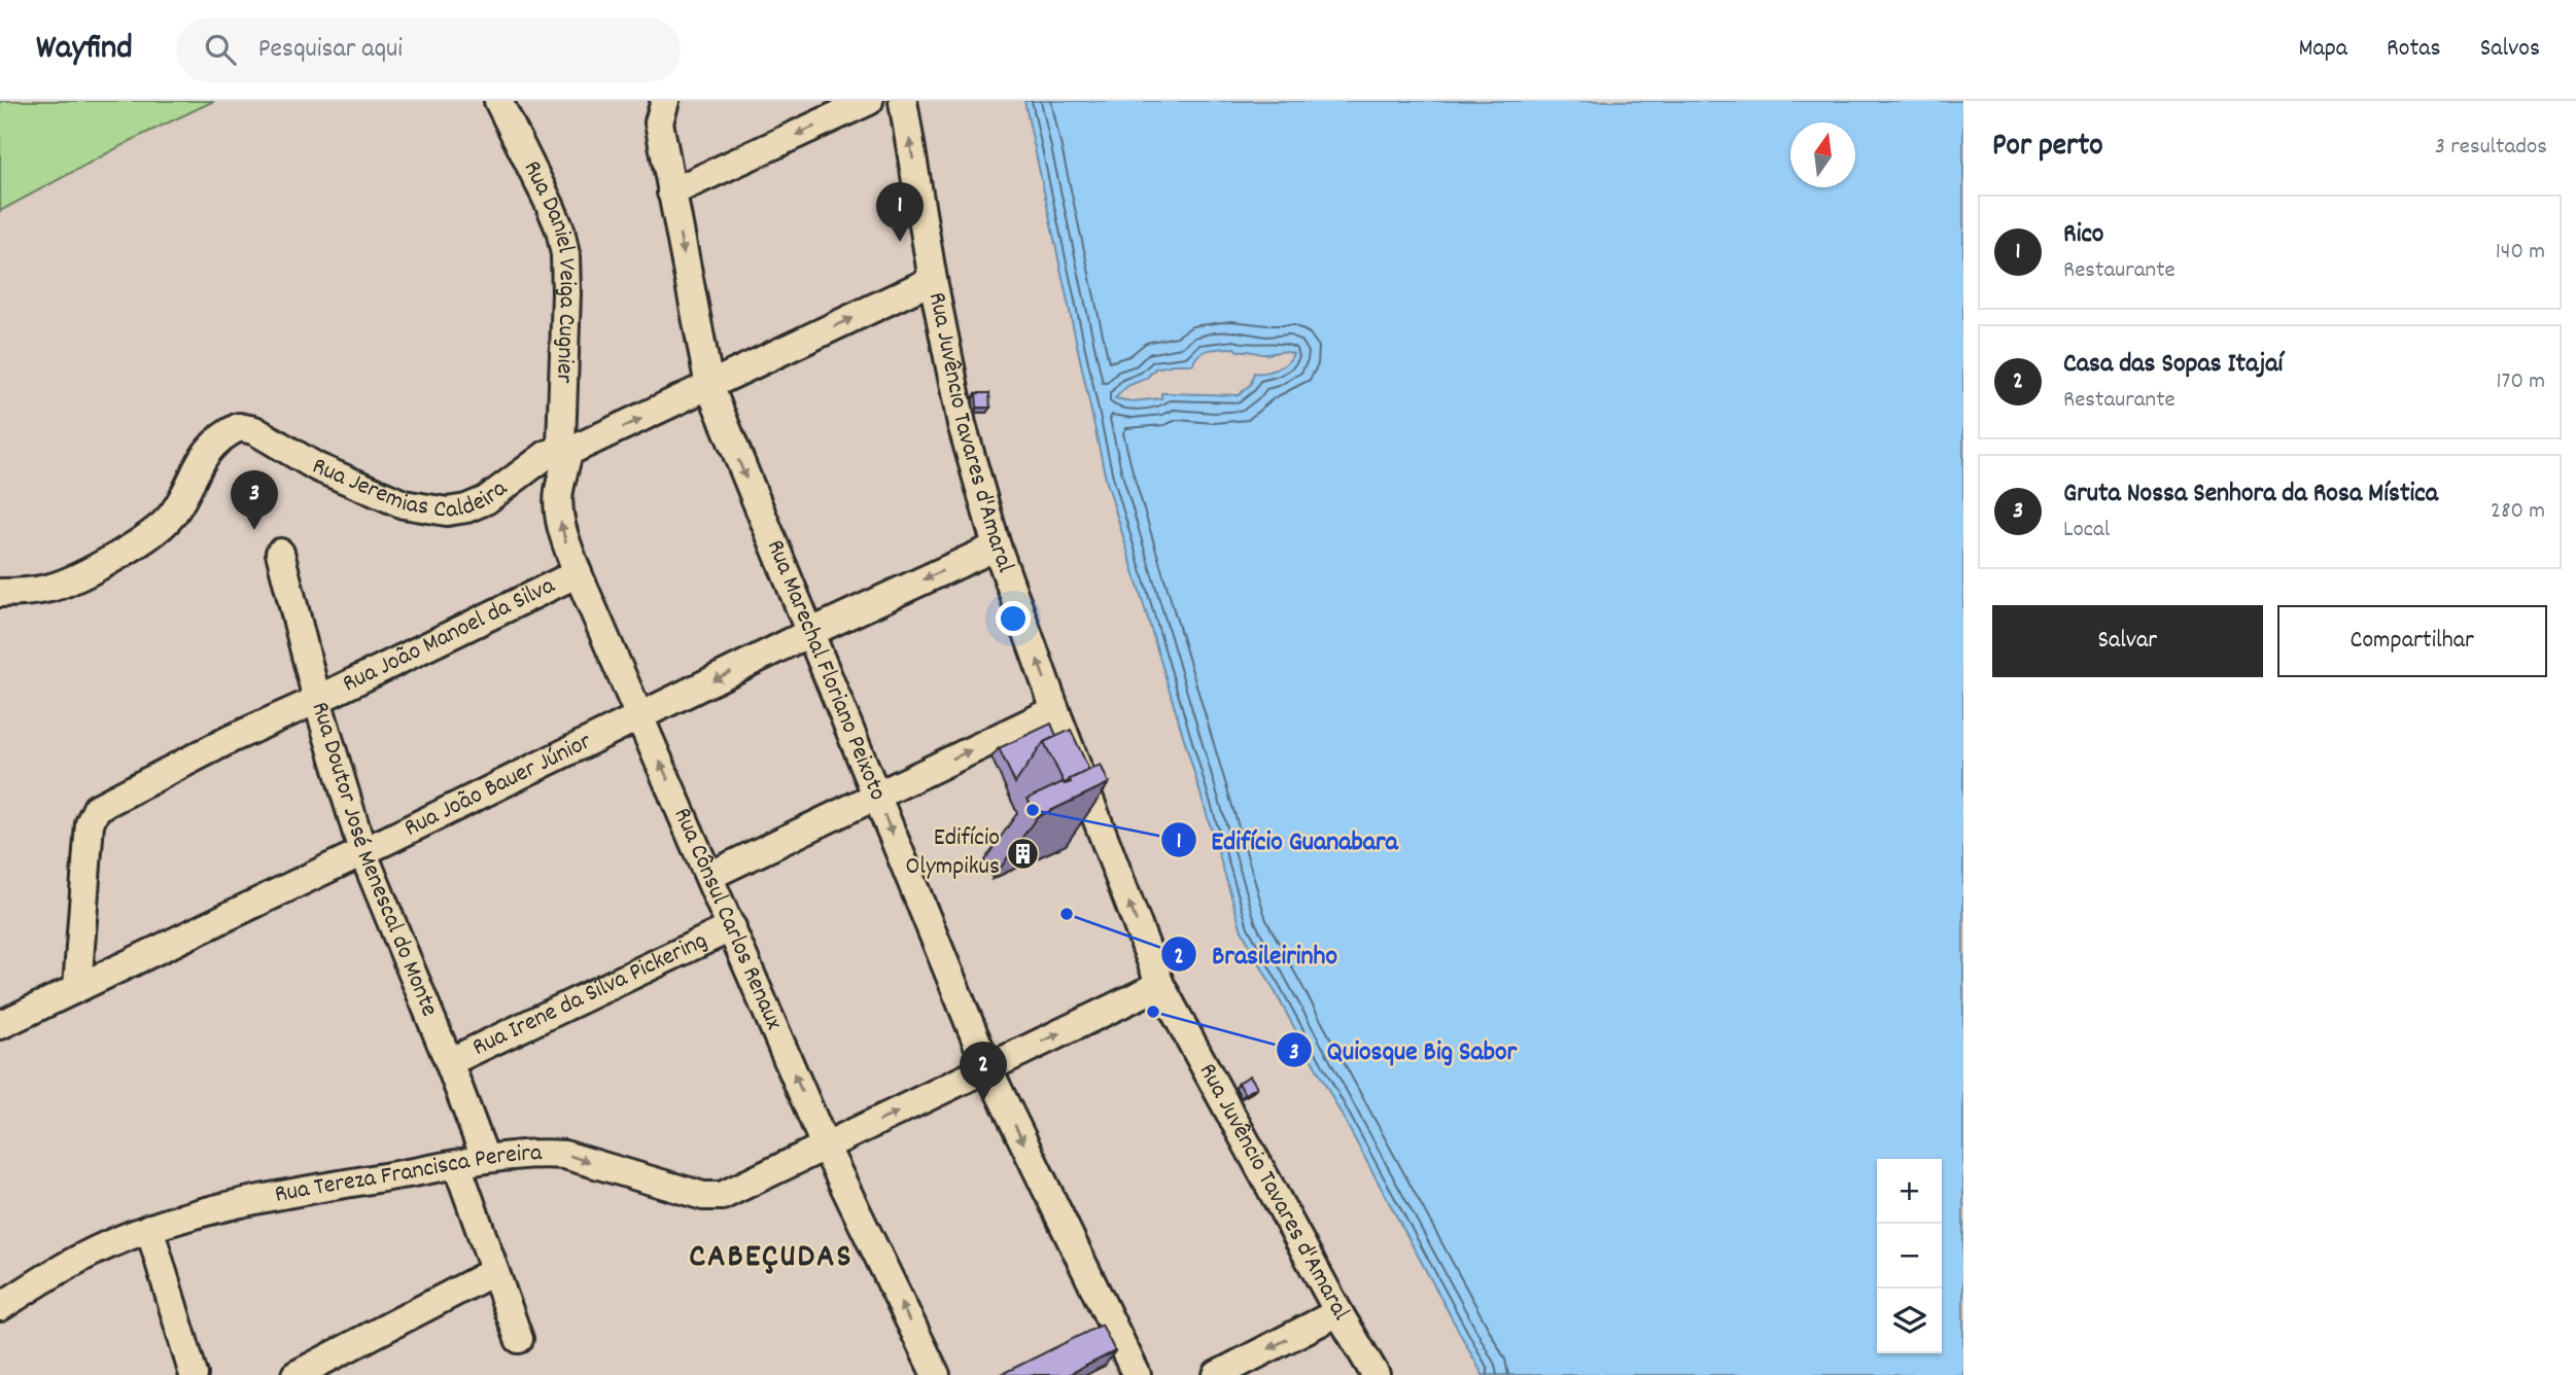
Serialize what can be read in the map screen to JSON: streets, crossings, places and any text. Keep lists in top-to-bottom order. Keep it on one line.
{"streets":{"street":["Rua Daniel Veiga Cugnier","Rua Juvêncio Tavares d'Amaral","Rua Jeremias Caldeira","Rua João Manoel da Silva","Rua Marechal Floriano Peixoto","Rua João Bauer Júnior","Rua Doutor José Menescal do Monte","Rua Cônsul Carlos Renaux","Rua Irene da Silva Pickering","Rua Tereza Francisca Pereira"]},"crossings":[["Rua Daniel Veiga Cugnier","Rua Jeremias Caldeira"],["Rua Daniel Veiga Cugnier","Rua Cônsul Carlos Renaux"],["Rua Juvêncio Tavares d'Amaral","Rua Jeremias Caldeira"],["Rua Juvêncio Tavares d'Amaral","Rua João Bauer Júnior"],["Rua Juvêncio Tavares d'Amaral","Rua Tereza Francisca Pereira"],["Rua Jeremias Caldeira","Rua Marechal Floriano Peixoto"],["Rua Jeremias Caldeira","Rua Cônsul Carlos Renaux"],["Rua João Manoel da Silva","Rua João Bauer Júnior"],["Rua João Manoel da Silva","Rua Doutor José Menescal do Monte"],["Rua João Manoel da Silva","Rua Cônsul Carlos Renaux"],["Rua Marechal Floriano Peixoto","Rua João Bauer Júnior"],["Rua Marechal Floriano Peixoto","Rua Tereza Francisca Pereira"],["Rua João Bauer Júnior","Rua Doutor José Menescal do Monte"],["Rua João Bauer Júnior","Rua Cônsul Carlos Renaux"],["Rua Doutor José Menescal do Monte","Rua Irene da Silva Pickering"],["Rua Doutor José Menescal do Monte","Rua Tereza Francisca Pereira"],["Rua Cônsul Carlos Renaux","Rua Irene da Silva Pickering"],["Rua Cônsul Carlos Renaux","Rua Tereza Francisca Pereira"]],"one_way":["Rua Juvêncio Tavares d'Amaral","Rua Marechal Floriano Peixoto","Rua Cônsul Carlos Renaux","Rua Tereza Francisca Pereira"],"districts":["CABEÇUDAS"],"places":{"other":["Edifício Guanabara","Brasileirinho","Quiosque Big Sabor"],"building":["Edifício Olympikus"]},"north":"top","page":{"header":"Wayfind","search":"Pesquisar aqui","nav":["Mapa","Rotas","Salvos"],"heading":["Por perto","3 resultados"],"pins":["1","3","2"],"list":[{"mark":"1","name":"Rico","note":"Restaurante","value":"140 m"},{"mark":"2","name":"Casa das Sopas Itajaí","note":"Restaurante","value":"170 m"},{"mark":"3","name":"Gruta Nossa Senhora da Rosa Mística","note":"Local","value":"280 m"}],"buttons":["Salvar","Compartilhar"],"map_buttons":["+","−"]}}
